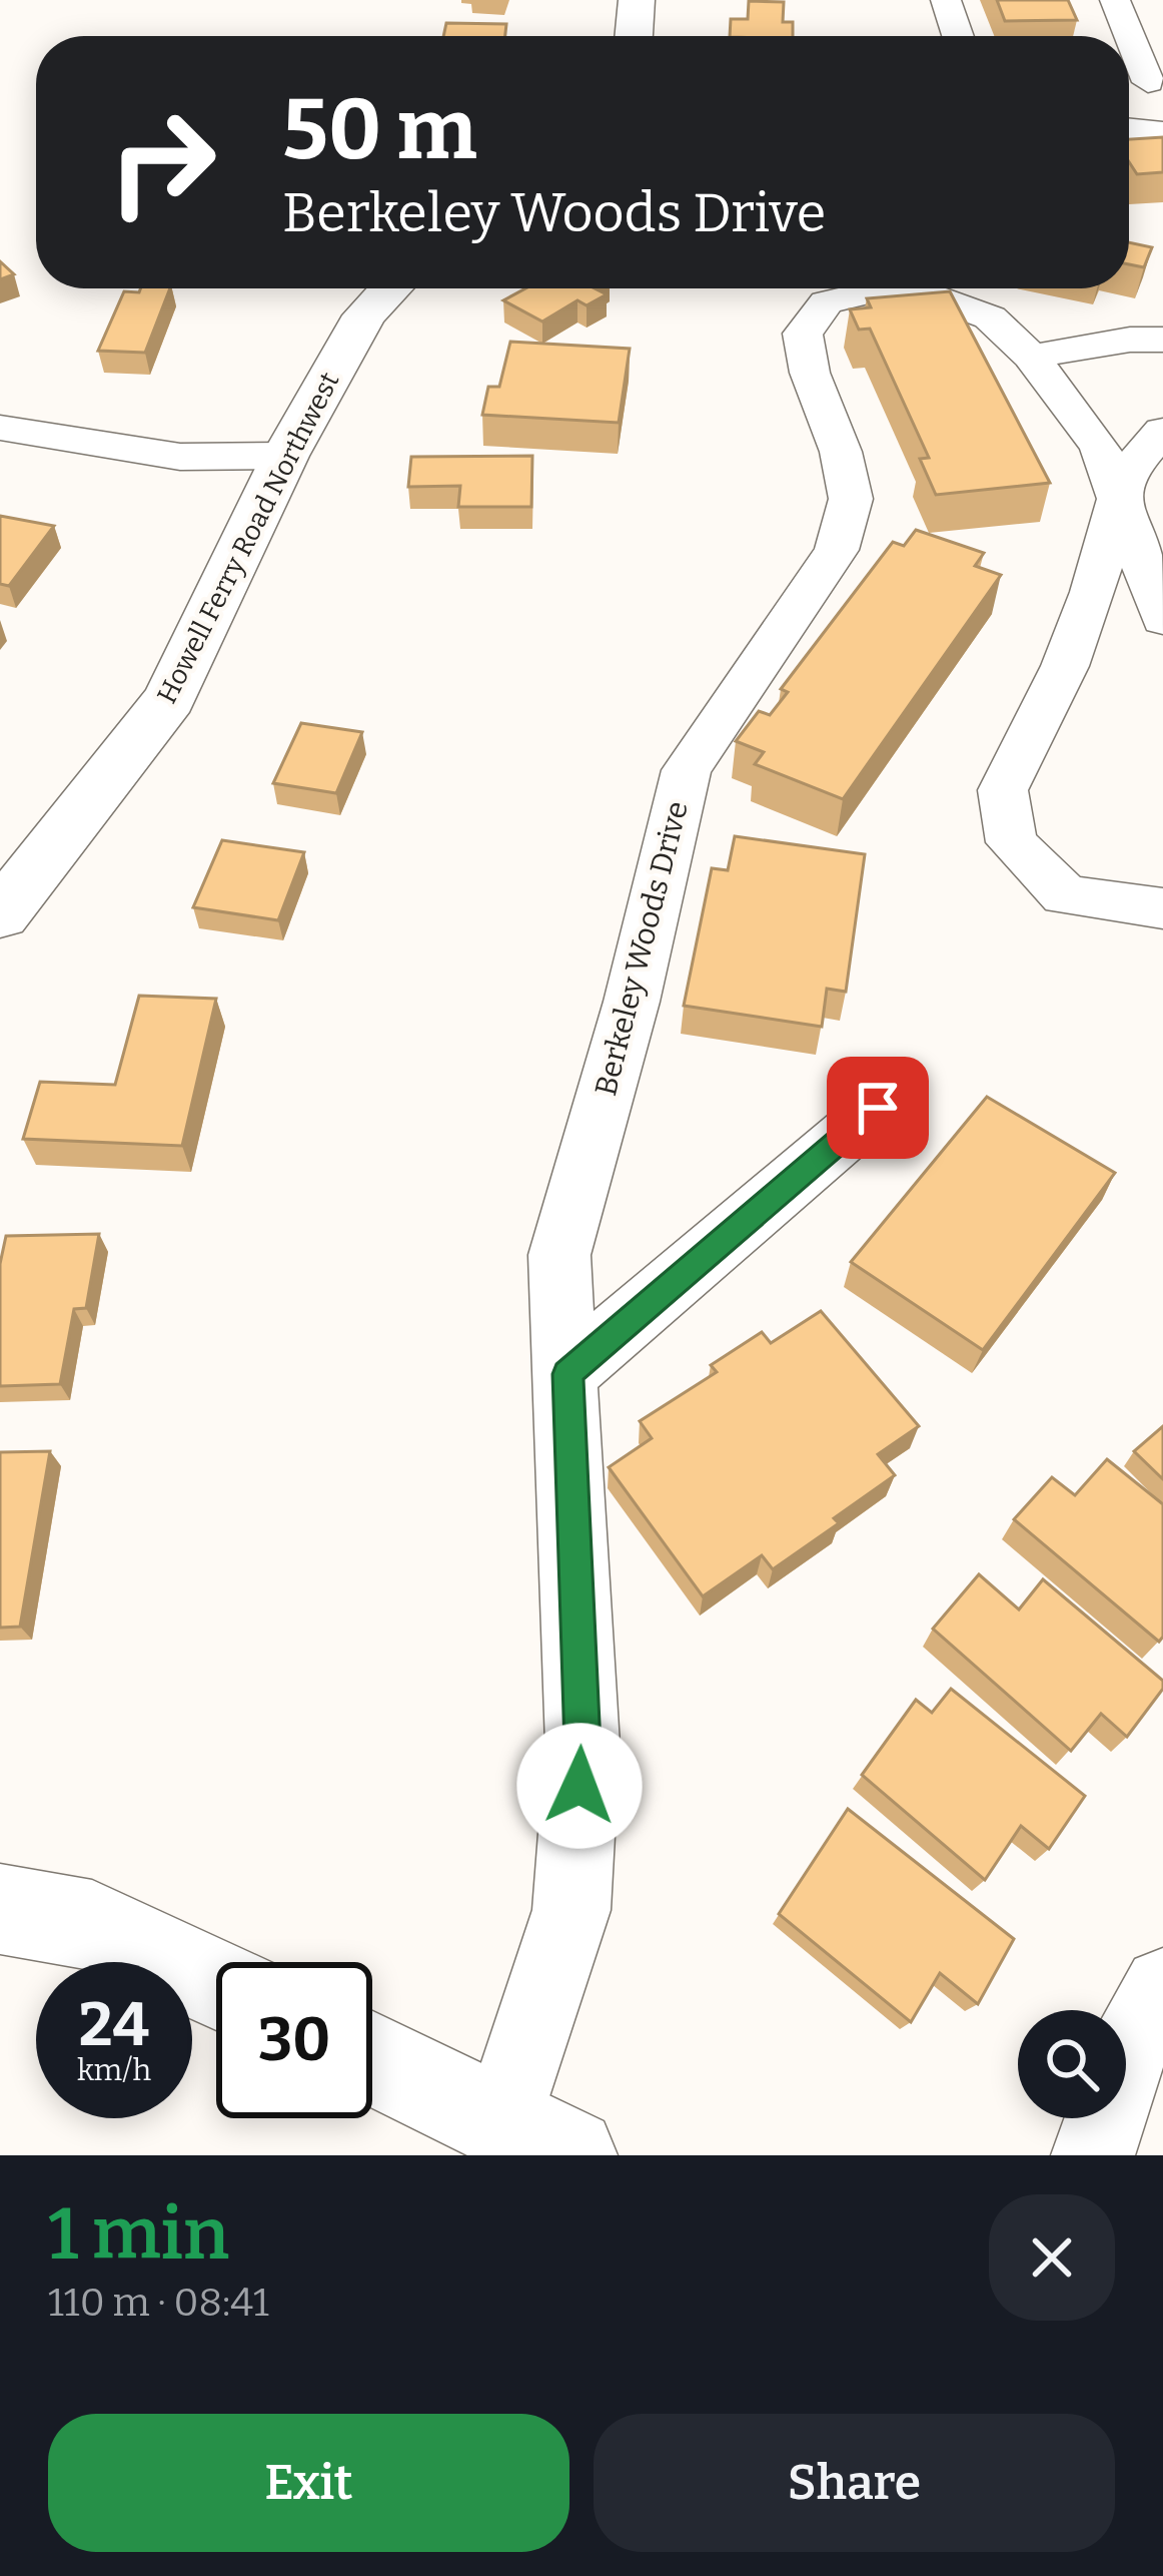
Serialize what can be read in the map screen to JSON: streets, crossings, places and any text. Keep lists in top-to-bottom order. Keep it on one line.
{"streets":{"street":["Howell Ferry Road Northwest","Berkeley Woods Drive"]},"page":{"turn":["50 m","Berkeley Woods Drive"],"speed":"24 km/h","limit":"30","heading":["1 min","110 m · 08:41"],"buttons":["Exit","Share"]}}
